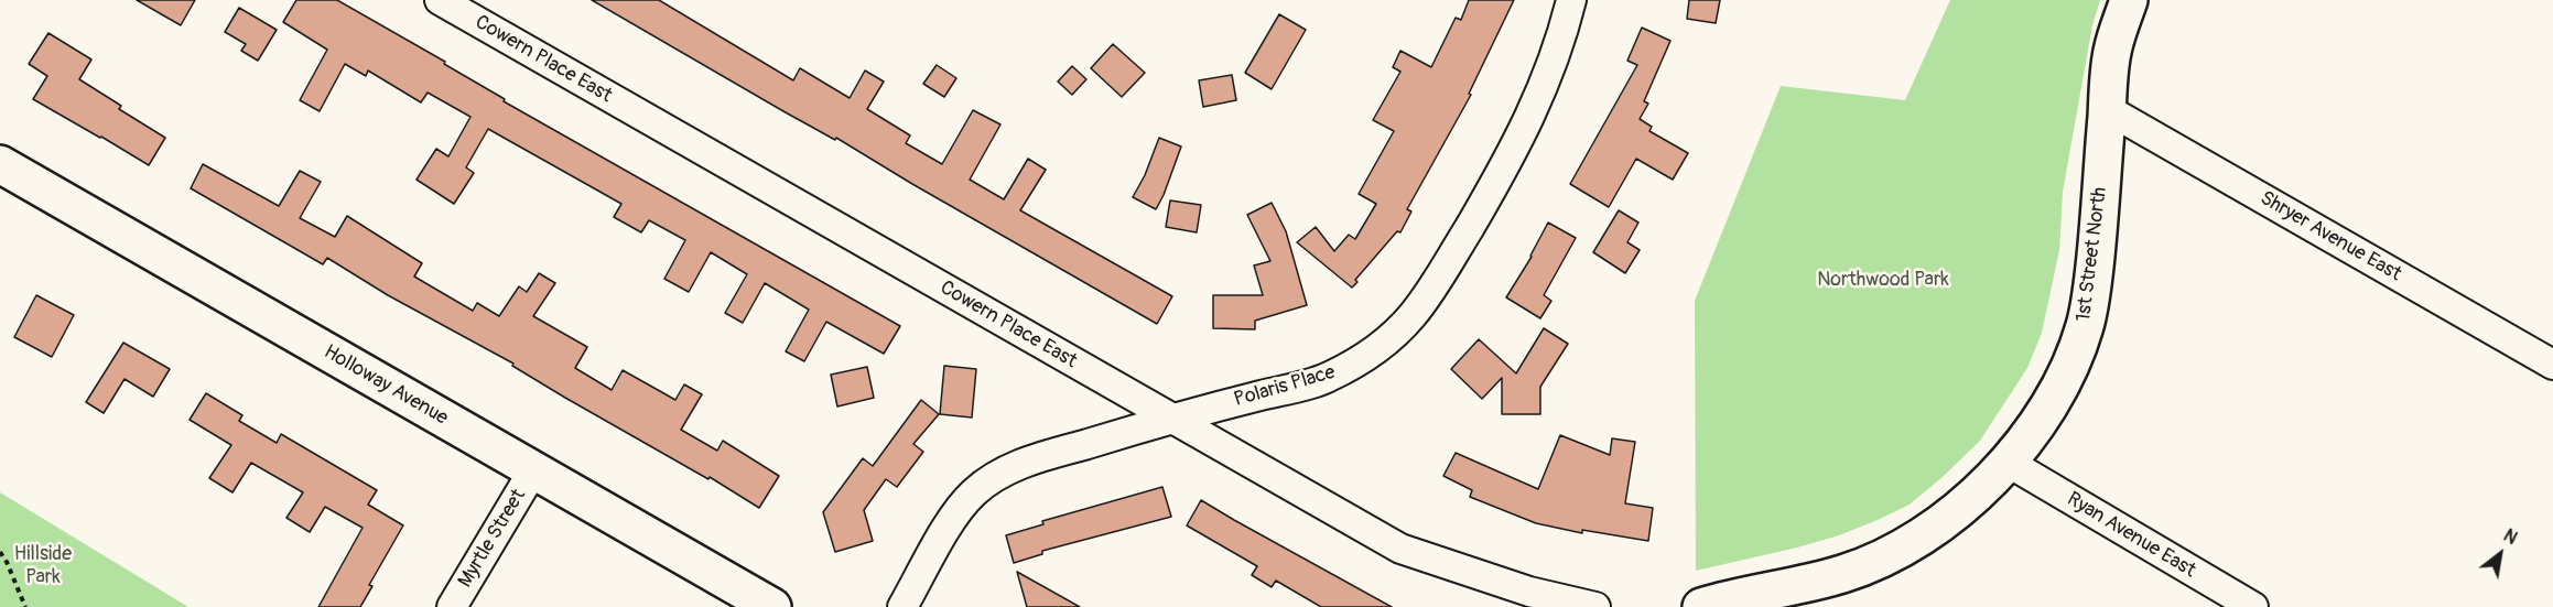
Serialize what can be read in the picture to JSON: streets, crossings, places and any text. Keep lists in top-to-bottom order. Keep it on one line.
{"streets":{"street":["Cowern Place East","Shryer Avenue East","1st Street North","Holloway Avenue","Polaris Place","Ryan Avenue East","Myrtle Street"]},"crossings":[["Cowern Place East","Polaris Place"],["Shryer Avenue East","1st Street North"],["1st Street North","Ryan Avenue East"],["Holloway Avenue","Myrtle Street"]],"parks":["Northwood Park","Hillside Park"],"north":"top right"}
